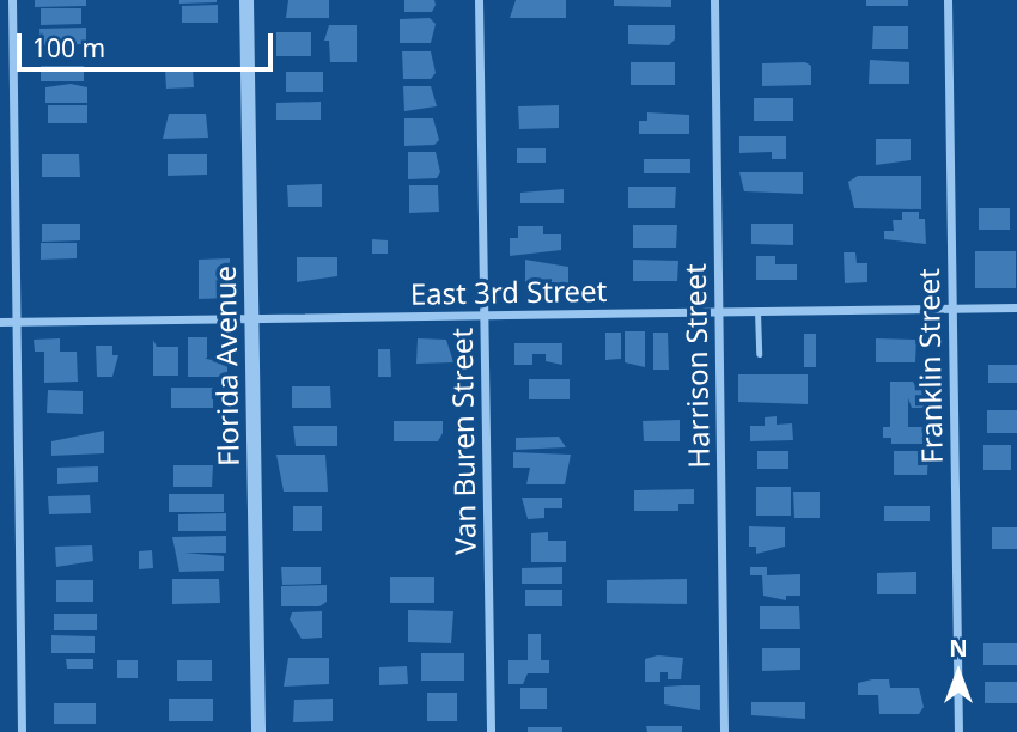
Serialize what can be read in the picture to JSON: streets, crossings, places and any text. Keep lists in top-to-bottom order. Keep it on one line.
{"streets":{"street":["East 3rd Street","Florida Avenue","Harrison Street","Franklin Street","Van Buren Street"]},"crossings":[["East 3rd Street","Florida Avenue"],["East 3rd Street","Harrison Street"],["East 3rd Street","Franklin Street"],["East 3rd Street","Van Buren Street"]],"scale_bar":"100 m","north":"top"}
